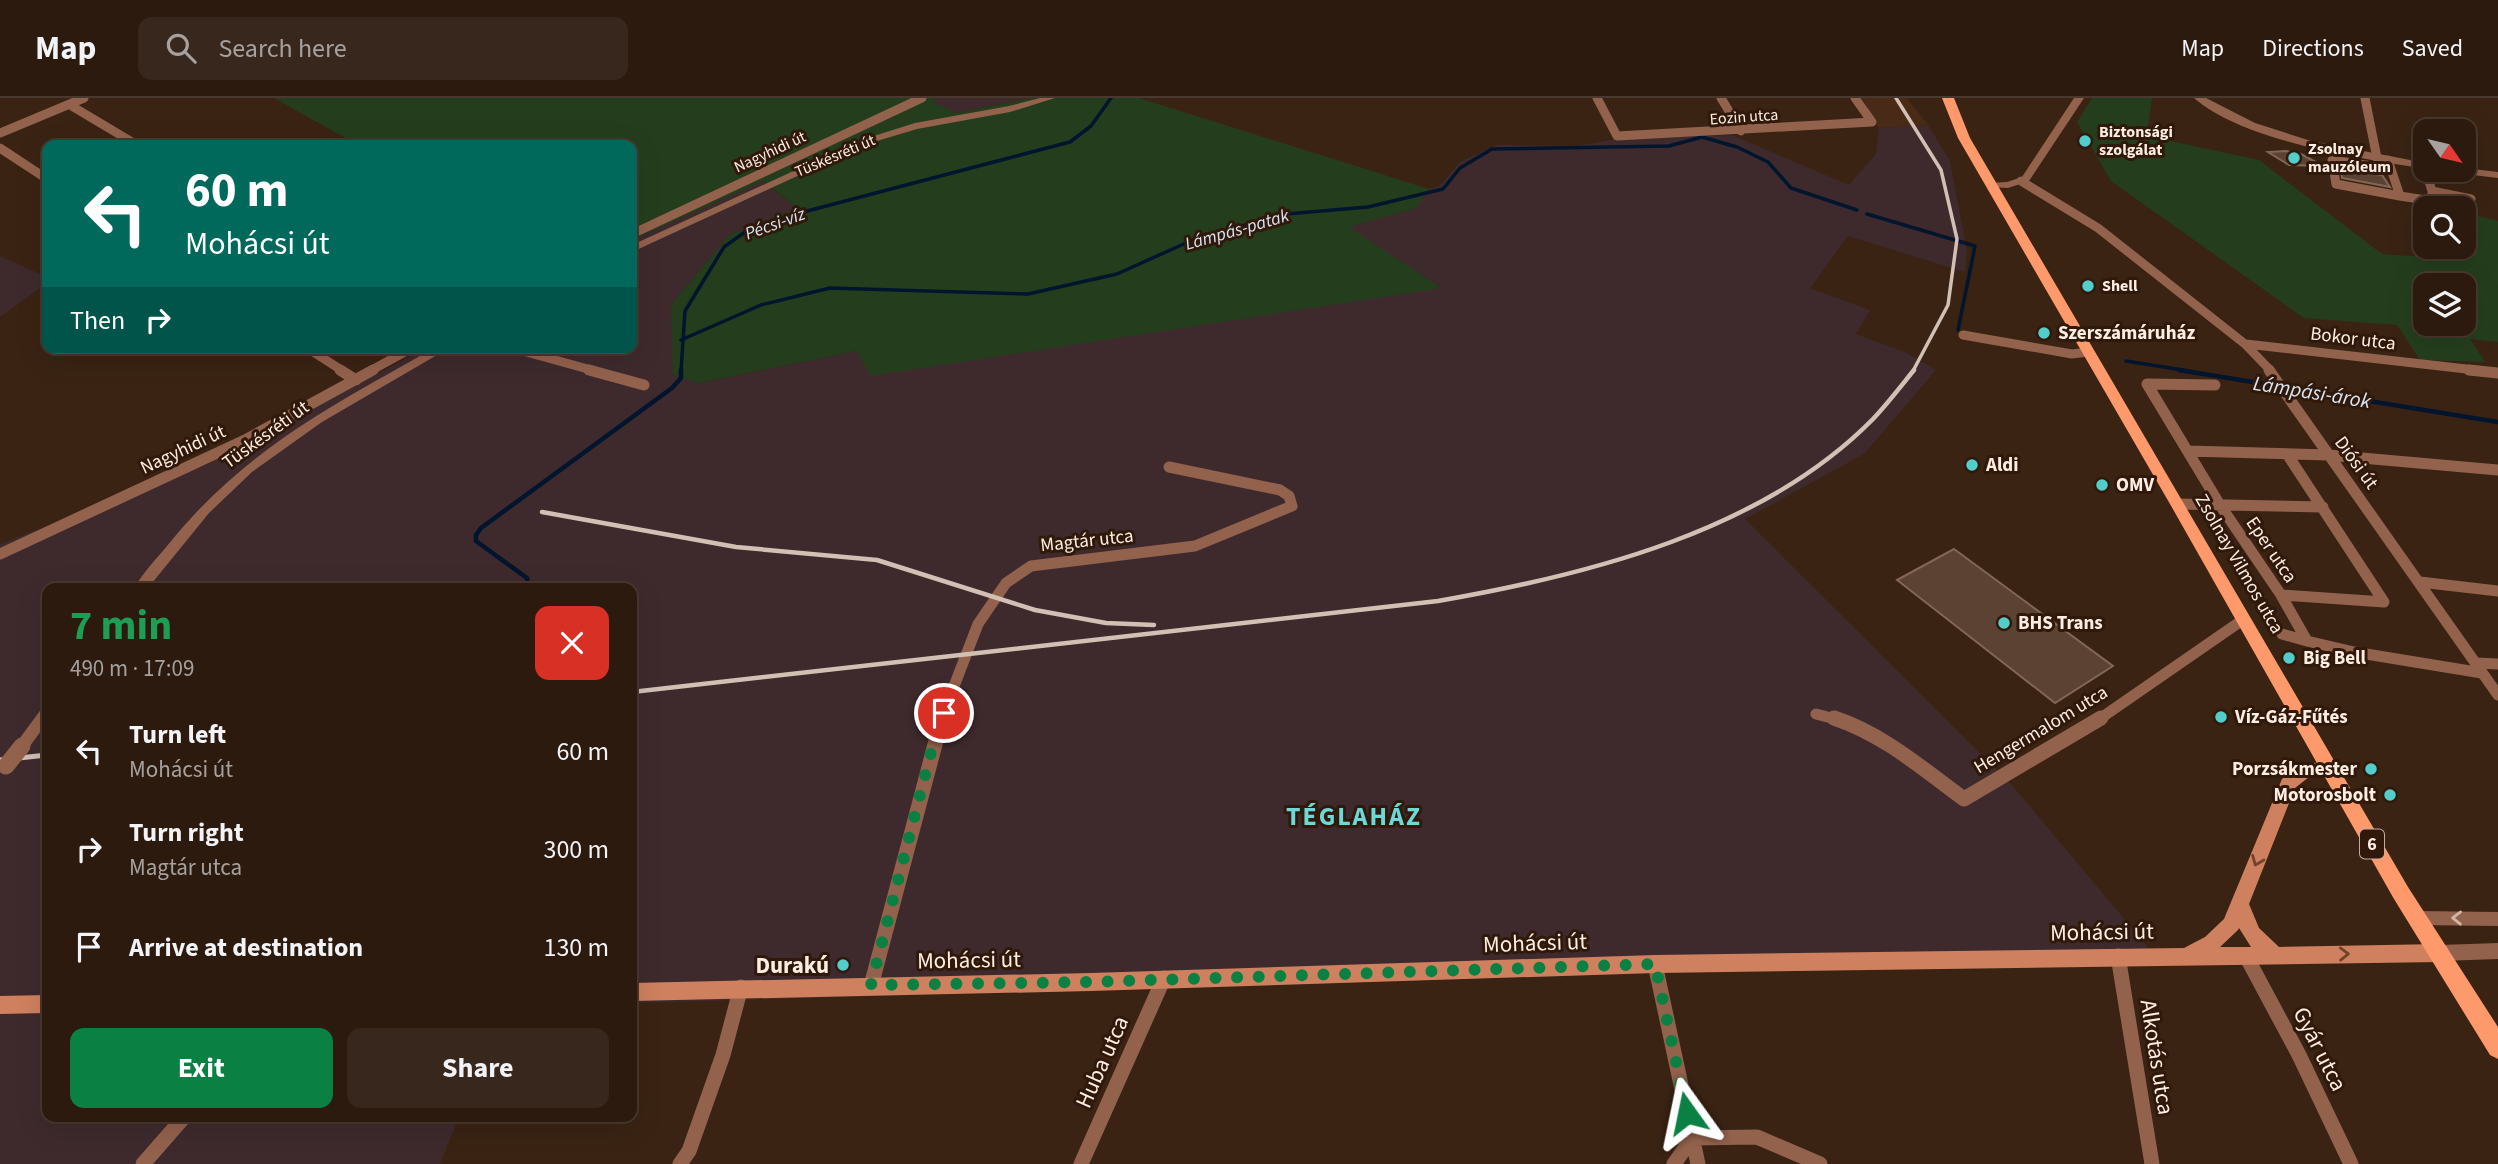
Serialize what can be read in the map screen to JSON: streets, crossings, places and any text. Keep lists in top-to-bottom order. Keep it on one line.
{"streets":{"main road":["Zsolnay Vilmos utca","6","Mohácsi út"],"street":["Eozin utca","Nagyhidi út","Tüskésréti út","Bokor utca","Diósi út","Magtár utca","Eper utca","Hengermalom utca","Gyár utca","Alkotás utca","Huba utca"]},"crossings":[["Bokor utca","Diósi út"],["Magtár utca","Mohácsi út"],["Zsolnay Vilmos utca","Hengermalom utca"],["Zsolnay Vilmos utca","Mohácsi út"],["Mohácsi út","Gyár utca"],["Mohácsi út","Alkotás utca"],["Mohácsi út","Huba utca"]],"districts":["TÉGLAHÁZ"],"water":["Pécsi-víz","Lámpás-patak","Lámpási-árok"],"places":["Biztonsági szolgálat","Zsolnay mauzóleum","Shell","Szerszámáruház","Aldi","OMV","BHS Trans","Big Bell","Víz-Gáz-Fűtés","Porzsákmester","Motorosbolt","Durakú"],"north":"bottom right","page":{"header":"Map","search":"Search here","nav":["Map","Directions","Saved"],"turn":["60 m","Mohácsi út"],"then":"Then","heading":["7 min","490 m · 17:09"],"list":[{"name":"Turn left","note":"Mohácsi út","value":"60 m"},{"name":"Turn right","note":"Magtár utca","value":"300 m"},{"name":"Arrive at destination","value":"130 m"}],"buttons":["Exit","Share"]}}
